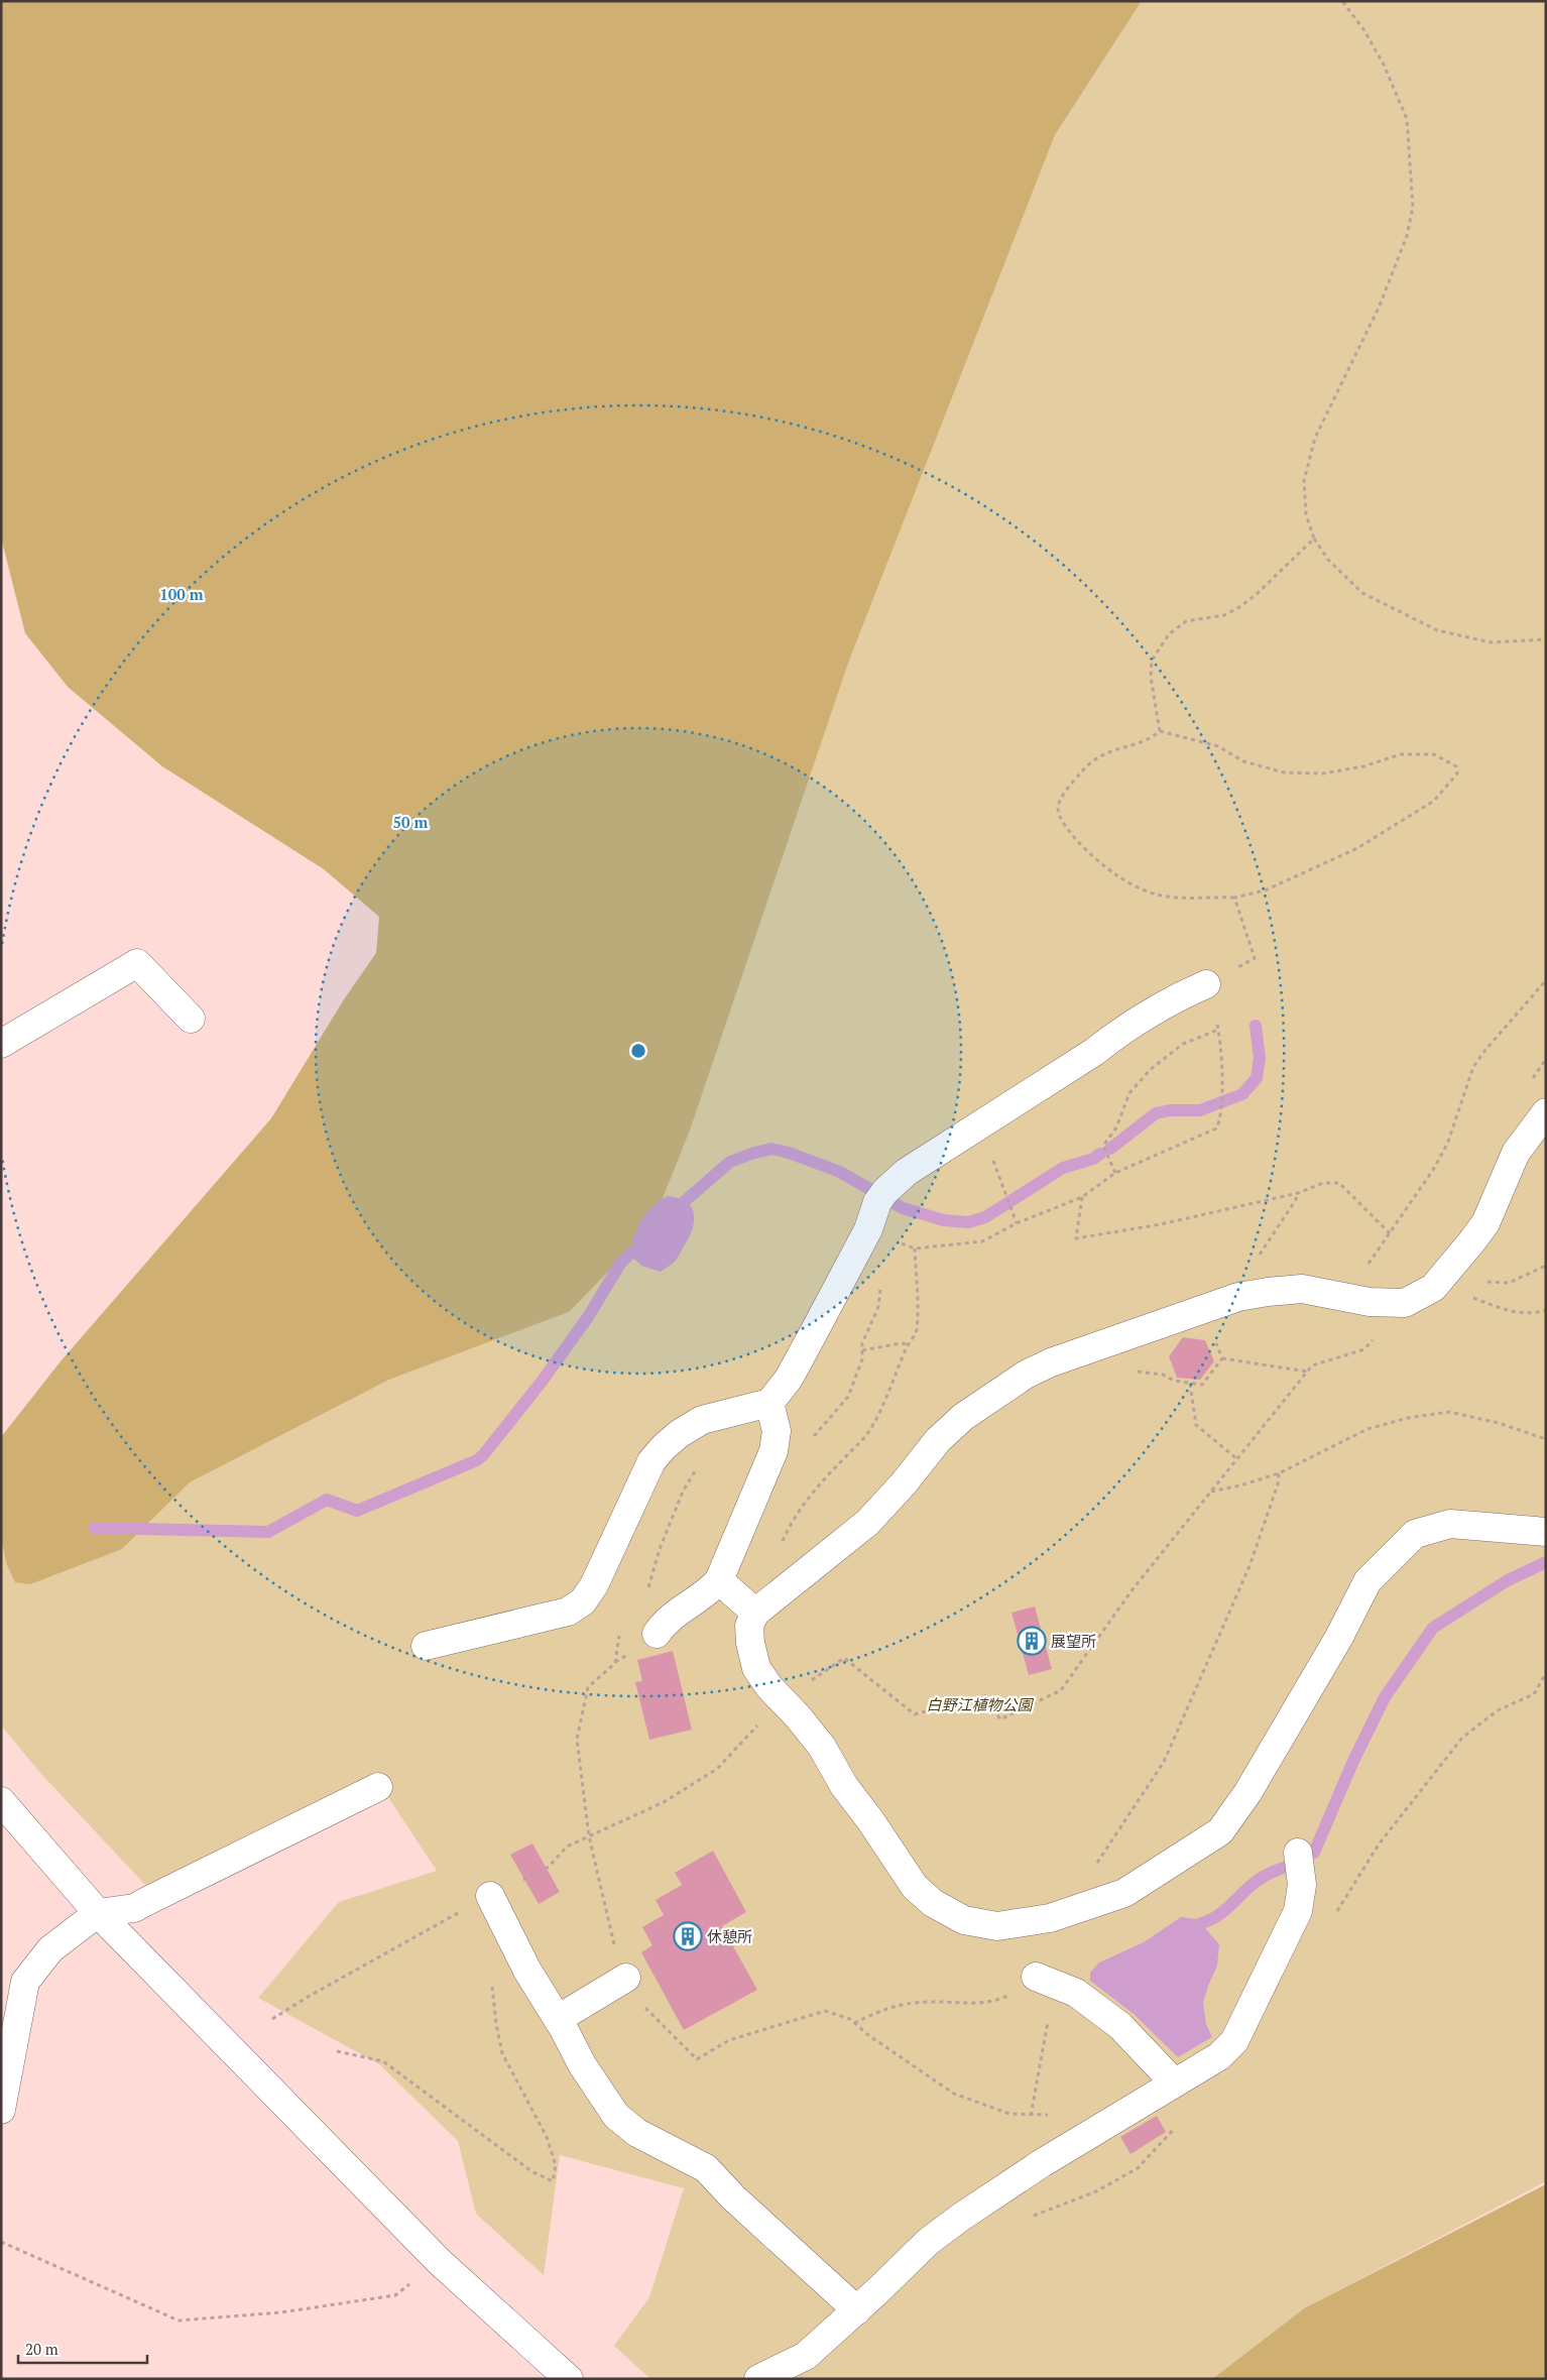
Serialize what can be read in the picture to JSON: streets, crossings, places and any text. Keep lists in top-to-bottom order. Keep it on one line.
{"parks":["白野江植物公園"],"places":{"building":["展望所","休憩所"]},"scale_bar":"20 m","rings":["100 m","50 m"]}
